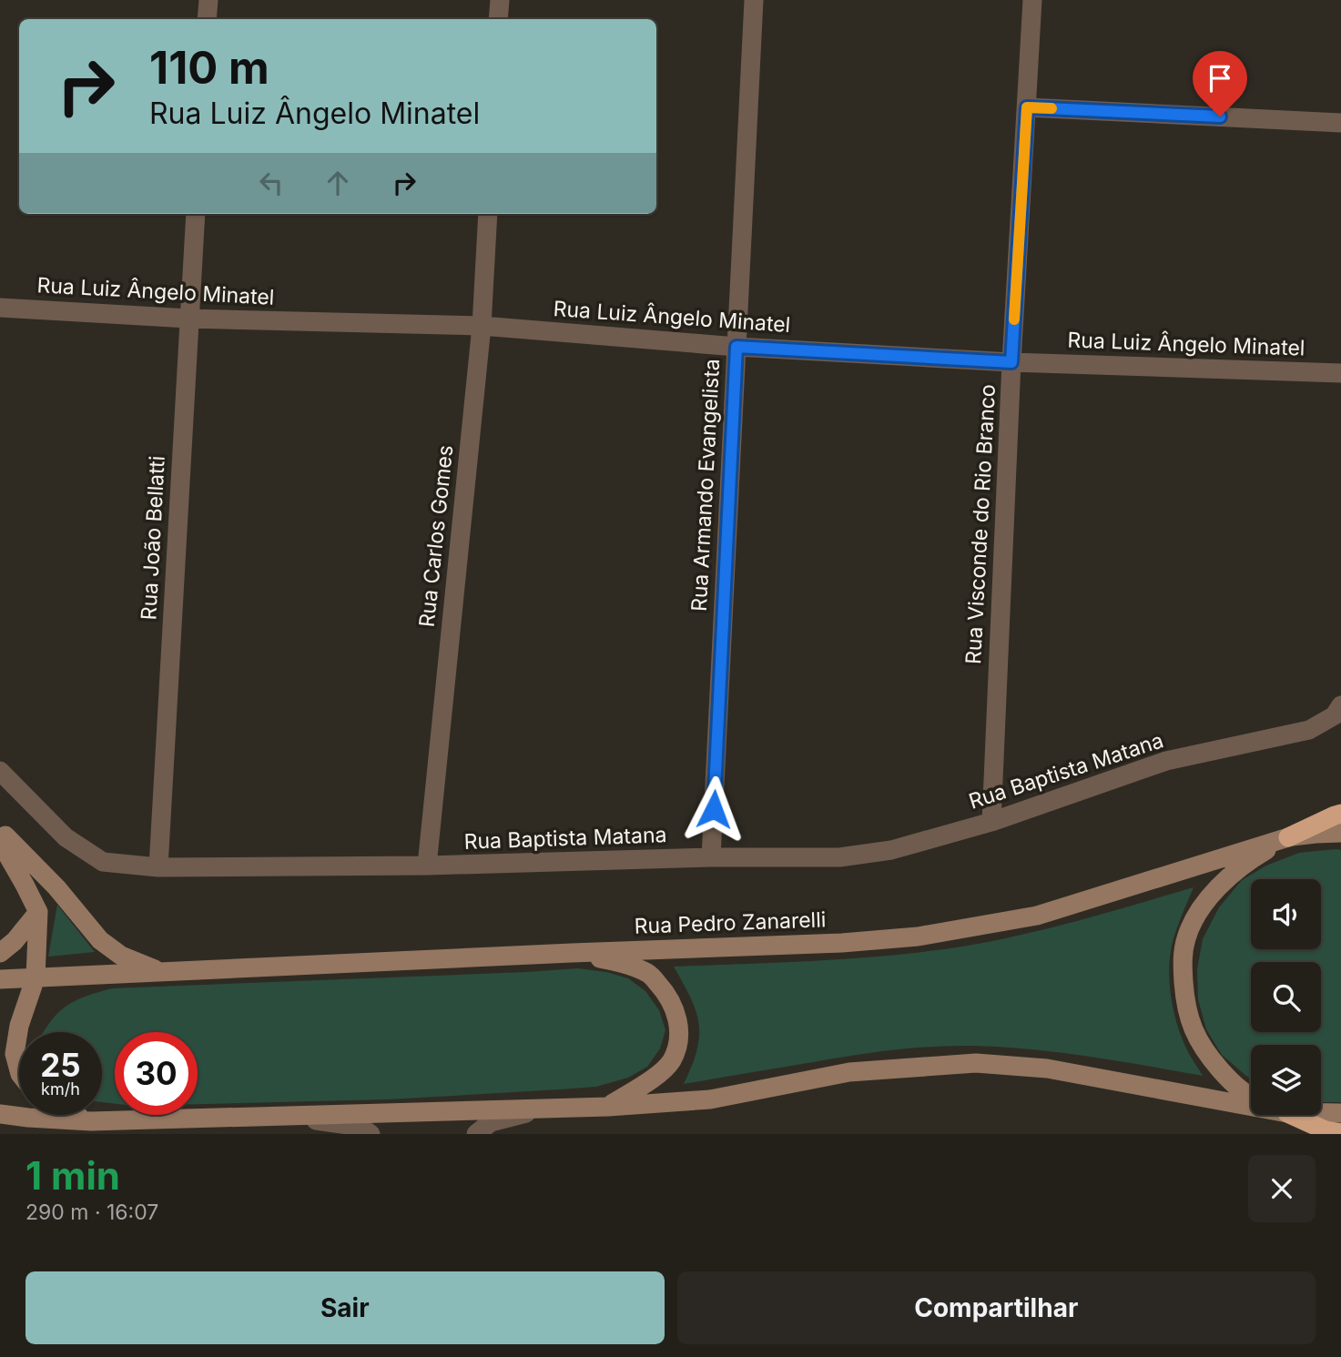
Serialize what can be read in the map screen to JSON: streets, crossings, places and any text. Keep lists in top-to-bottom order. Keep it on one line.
{"streets":{"street":["Rua Luiz Ângelo Minatel","Rua Armando Evangelista","Rua Visconde do Rio Branco","Rua Carlos Gomes","Rua João Bellatti","Rua Baptista Matana","Rua Pedro Zanarelli"]},"crossings":[["Rua Luiz Ângelo Minatel","Rua Armando Evangelista"],["Rua Luiz Ângelo Minatel","Rua Visconde do Rio Branco"],["Rua Luiz Ângelo Minatel","Rua Carlos Gomes"],["Rua Luiz Ângelo Minatel","Rua João Bellatti"],["Rua Armando Evangelista","Rua Baptista Matana"],["Rua Visconde do Rio Branco","Rua Baptista Matana"],["Rua Carlos Gomes","Rua Baptista Matana"],["Rua João Bellatti","Rua Baptista Matana"]],"page":{"turn":["110 m","Rua Luiz Ângelo Minatel"],"speed":"25 km/h","limit":"30","heading":["1 min","290 m · 16:07"],"buttons":["Sair","Compartilhar"]}}
